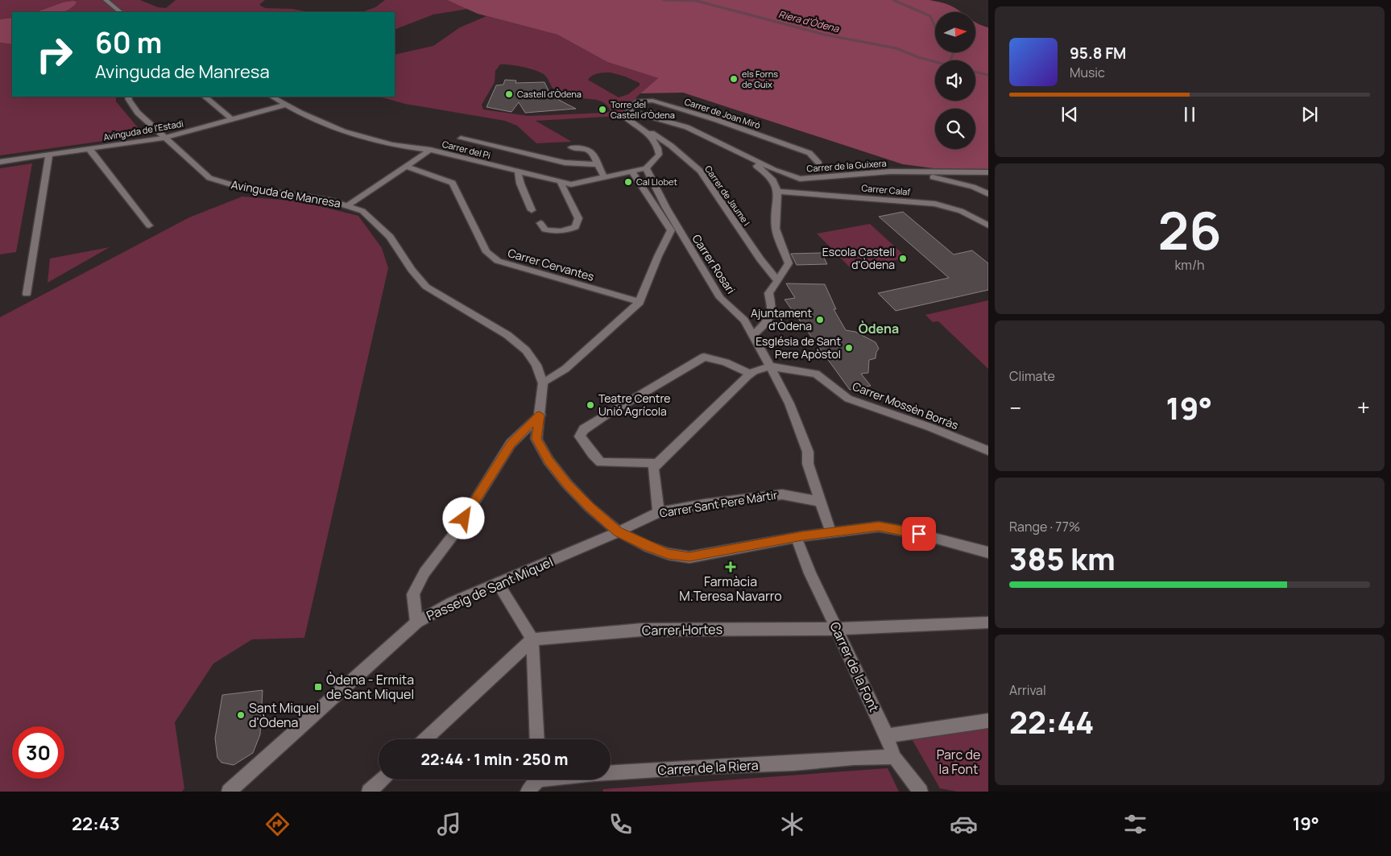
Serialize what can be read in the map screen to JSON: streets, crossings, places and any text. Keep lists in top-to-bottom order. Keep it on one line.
{"streets":{"street":["Carrer de Joan Miró","Avinguda de l'Estadi","Carrer del Pi","Carrer de la Guixera","Carrer Calaf","Avinguda de Manresa","Carrer de Jaume I","Carrer Rosari","Carrer Cervantes","Carrer Mossèn Borràs","Carrer Sant Pere Màrtir","Passeig de Sant Miquel","Carrer Hortes","Carrer de la Font","Carrer de la Riera"]},"crossings":[["Carrer de Joan Miró","Carrer de la Guixera"],["Avinguda de l'Estadi","Carrer del Pi"],["Avinguda de l'Estadi","Avinguda de Manresa"],["Carrer del Pi","Carrer Rosari"],["Carrer de la Guixera","Carrer de Jaume I"],["Avinguda de Manresa","Carrer Sant Pere Màrtir"],["Avinguda de Manresa","Passeig de Sant Miquel"],["Avinguda de Manresa","Carrer de la Font"],["Carrer Rosari","Carrer Mossèn Borràs"],["Carrer Sant Pere Màrtir","Passeig de Sant Miquel"],["Carrer Hortes","Carrer de la Font"],["Carrer de la Font","Carrer de la Riera"]],"districts":["Òdena"],"water":["Riera d'Òdena"],"parks":["Parc de la Font"],"places":{"other":["els Forns de Guix","Castell d'Òdena","Torre del Castell d'Òdena","Cal Llobet","Escola Castell d'Òdena","Ajuntament d'Òdena","Església de Sant Pere Apòstol","Teatre Centre Unió Agrícola","Sant Miquel d'Òdena"],"health":["Farmàcia M.Teresa Navarro"],"transit":["Òdena - Ermita de Sant Miquel"]},"north":"right","page":{"turn":["60 m","Avinguda de Manresa"],"song":["95.8 FM","Music"],"tile":[["26","km/h"],"Climate",["Range · 77%","385 km"],["Arrival","22:44"]],"heat":["−","19°","+"],"limit":"30","trip":"22:44 · 1 min · 250 m","tabs":["22:43","19°"]}}
